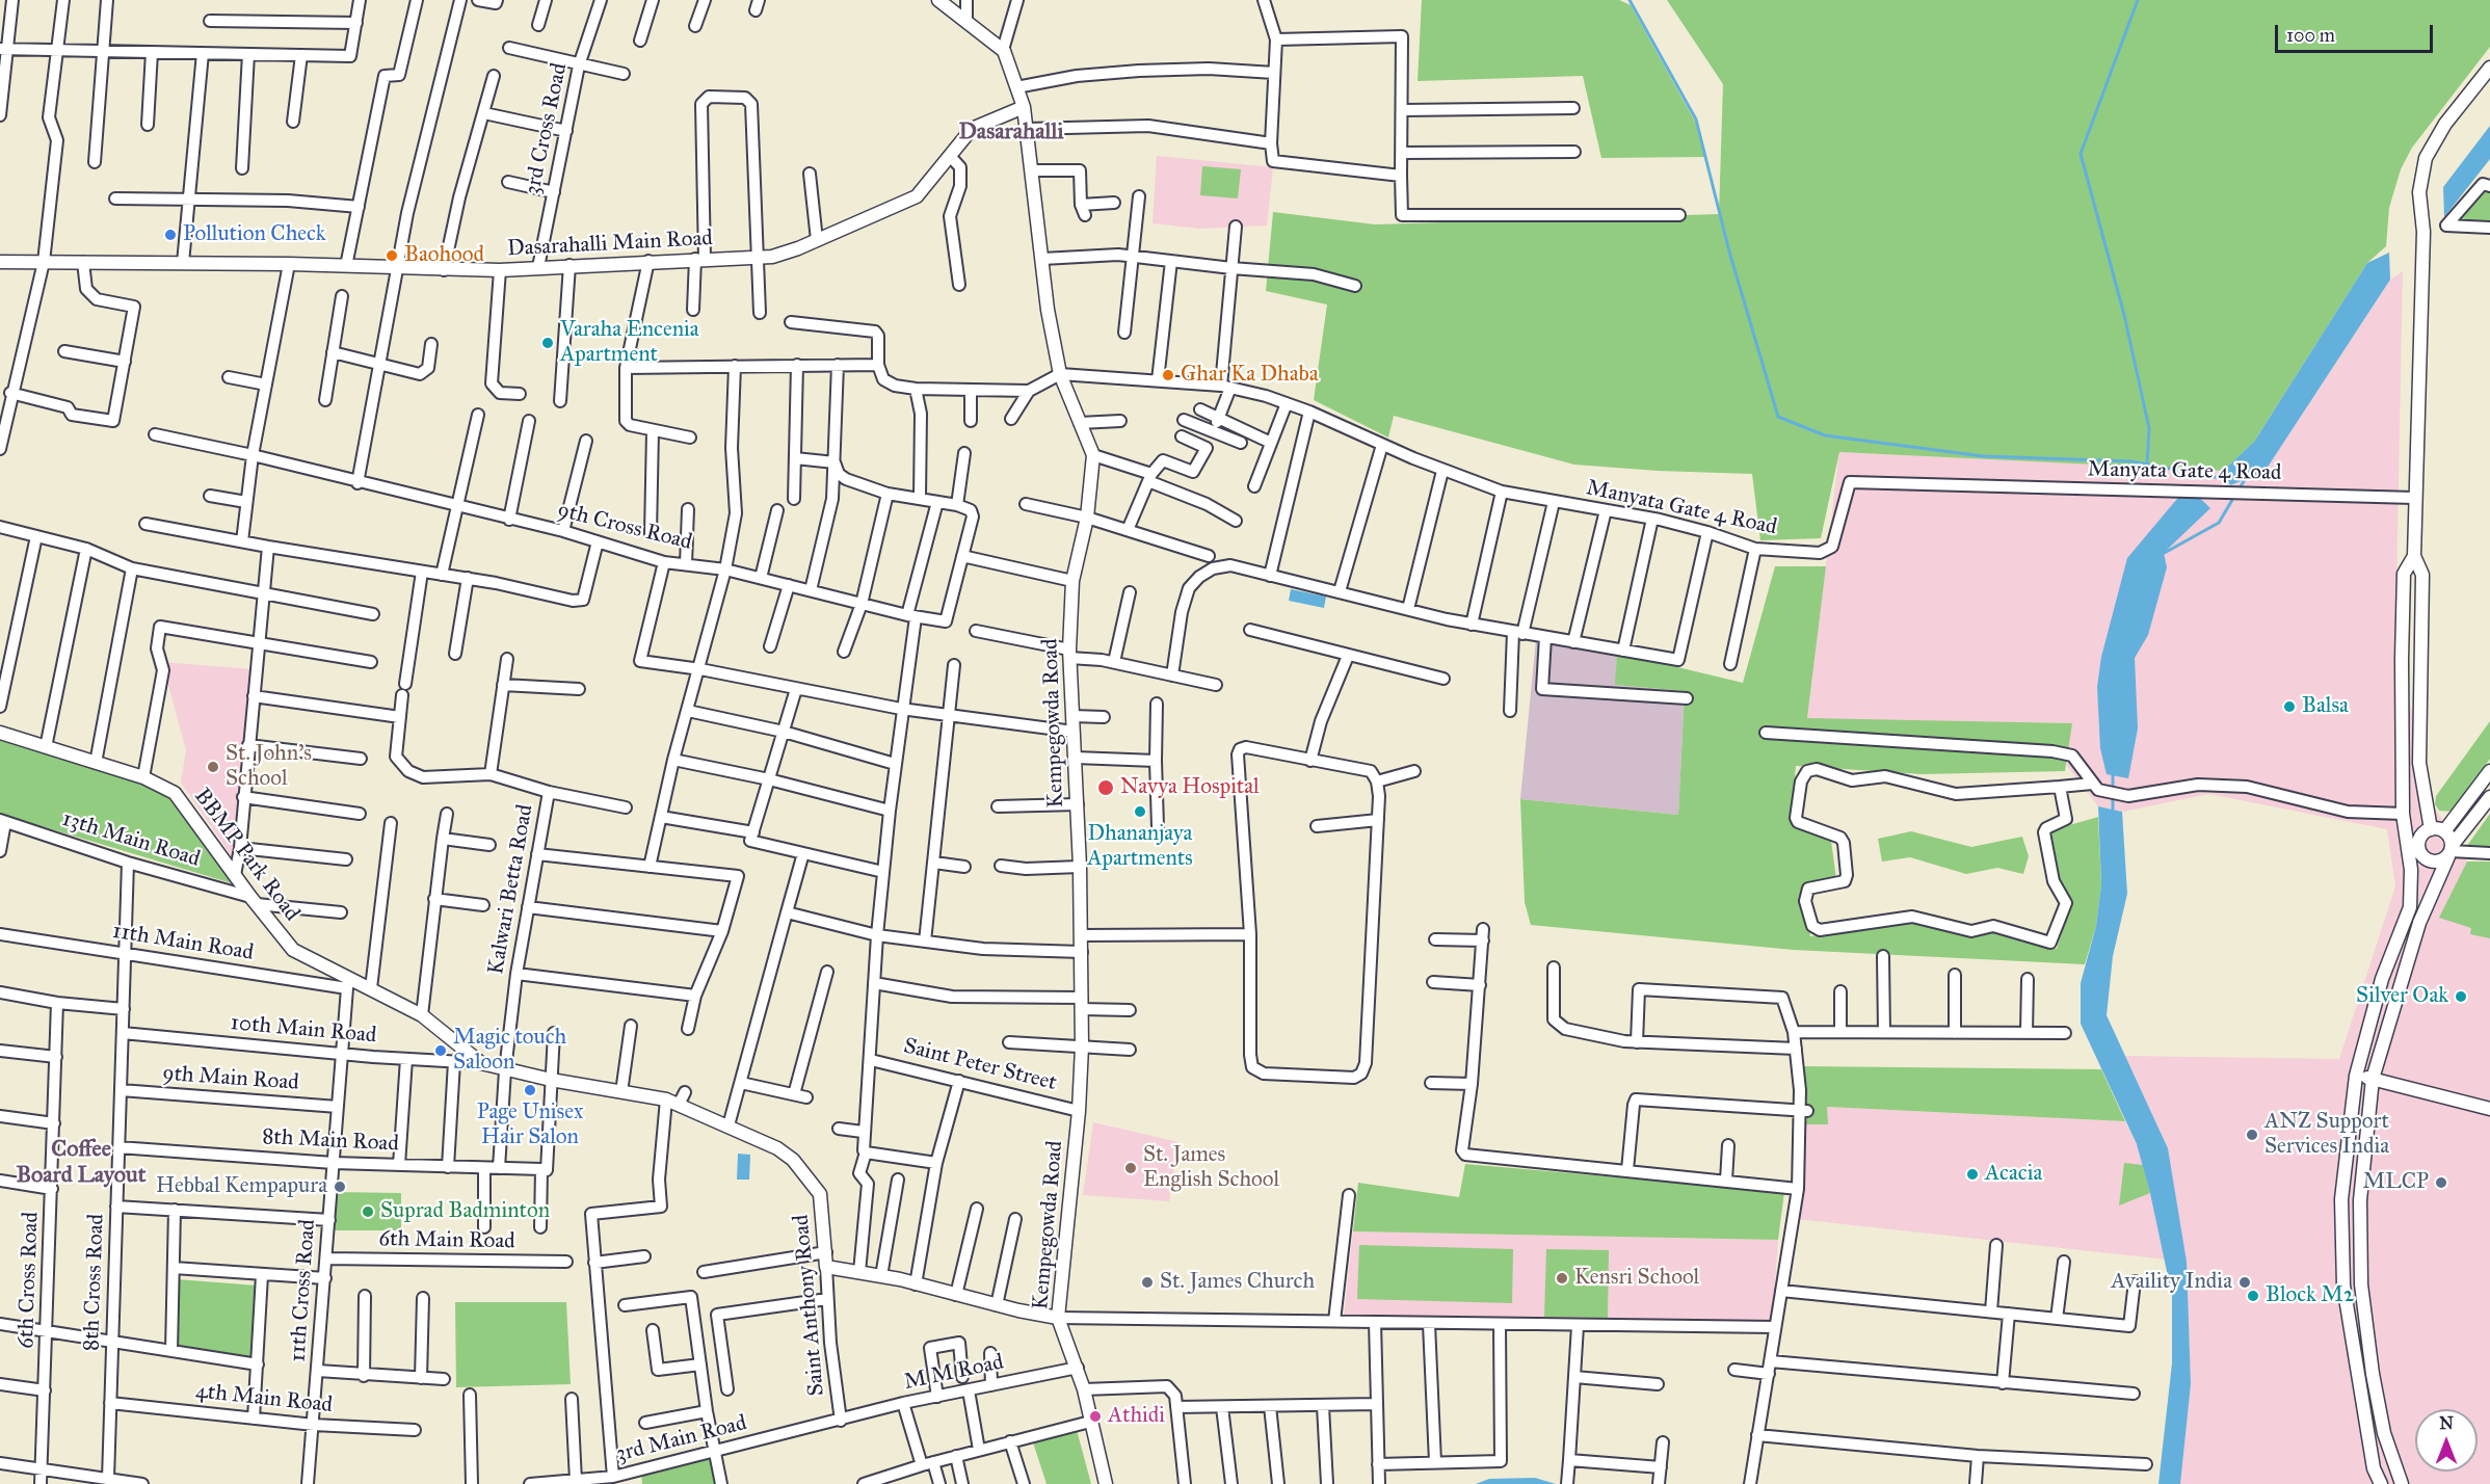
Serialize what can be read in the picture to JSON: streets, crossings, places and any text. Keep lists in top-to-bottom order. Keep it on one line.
{"streets":{"street":["3rd Cross Road","Dasarahalli Main Road","Manyata Gate 4 Road","9th Cross Road","Kempegowda Road","13th Main Road","BBMP Park Road","Kalwari Betta Road","11th Main Road","10th Main Road","Saint Peter Street","9th Main Road","8th Main Road","6th Main Road","6th Cross Road","8th Cross Road","11th Cross Road","Saint Anthony Road","M M Road","4th Main Road","3rd Main Road"]},"crossings":[["3rd Cross Road","Dasarahalli Main Road"],["Dasarahalli Main Road","Kempegowda Road"],["Manyata Gate 4 Road","Kempegowda Road"],["Kempegowda Road","Saint Peter Street"],["Kempegowda Road","M M Road"],["13th Main Road","BBMP Park Road"],["13th Main Road","8th Cross Road"],["BBMP Park Road","11th Main Road"],["BBMP Park Road","11th Cross Road"],["BBMP Park Road","Saint Anthony Road"],["Kalwari Betta Road","8th Main Road"],["Kalwari Betta Road","Saint Anthony Road"],["11th Main Road","8th Cross Road"],["11th Main Road","11th Cross Road"],["11th Main Road","Saint Anthony Road"],["10th Main Road","8th Cross Road"],["10th Main Road","11th Cross Road"],["10th Main Road","Saint Anthony Road"],["9th Main Road","8th Cross Road"],["9th Main Road","11th Cross Road"],["8th Main Road","8th Cross Road"],["8th Main Road","11th Cross Road"],["6th Main Road","11th Cross Road"],["8th Cross Road","4th Main Road"],["11th Cross Road","Saint Anthony Road"],["11th Cross Road","4th Main Road"],["Saint Anthony Road","M M Road"],["Saint Anthony Road","3rd Main Road"],["M M Road","3rd Main Road"]],"districts":["Dasarahalli","Coffee Board Layout"],"places":["Pollution Check","Baohood","Varaha Encenia Apartment","Ghar Ka Dhaba","Balsa","St. John's School","Navya Hospital","Dhananjaya Apartments","Silver Oak","Magic touch Saloon","Page Unisex Hair Salon","ANZ Support Services India","St. James English School","Acacia","MLCP","Hebbal Kempapura","Suprad Badminton","Kensri School","St. James Church","Availity India","Block M2","Athidi"],"scale_bar":"100 m","north":"top"}
